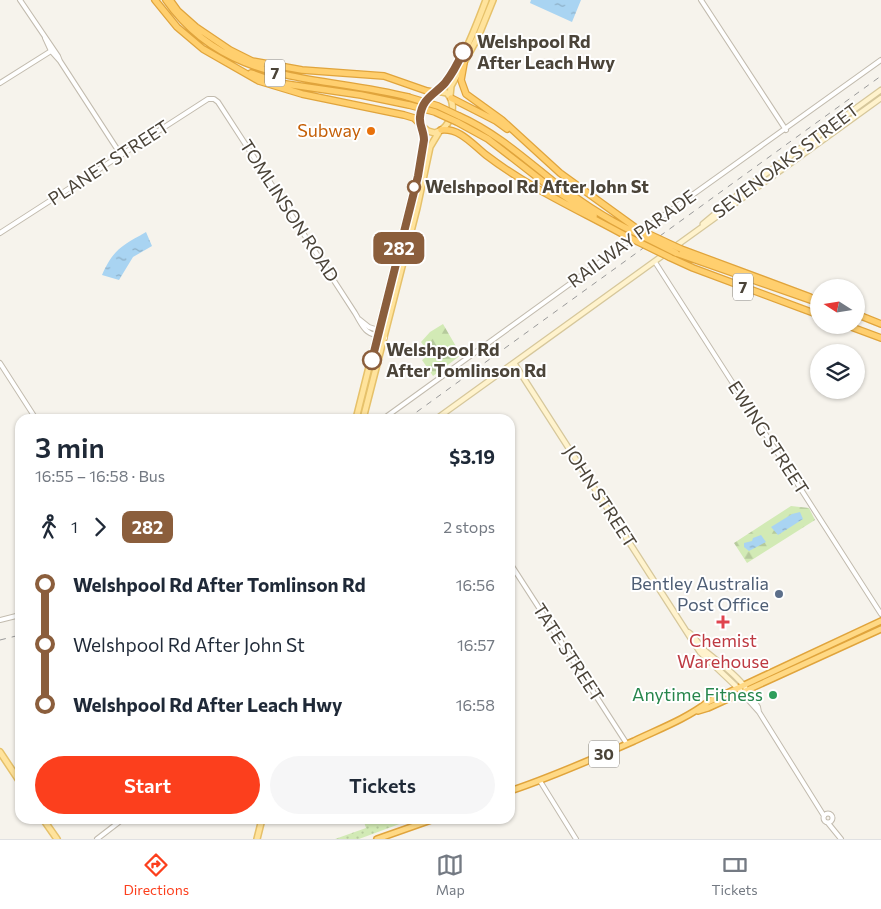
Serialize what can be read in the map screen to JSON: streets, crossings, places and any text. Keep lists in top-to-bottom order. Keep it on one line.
{"streets":{"highway":["7","30"],"main road":["SEVENOAKS STREET","JOHN STREET"],"street":["PLANET STREET","TOMLINSON ROAD","RAILWAY PARADE","EWING STREET","TATE STREET"]},"crossings":[["SEVENOAKS STREET","EWING STREET"],["SEVENOAKS STREET","JOHN STREET"],["PLANET STREET","TOMLINSON ROAD"],["JOHN STREET","30"],["TATE STREET","30"]],"places":{"other":["Welshpool Rd After Leach Hwy","Subway","Welshpool Rd After John St","Welshpool Rd After Tomlinson Rd","Bentley Australia Post Office","Anytime Fitness"],"health":["Chemist Warehouse"]},"lines":["bus line 282"],"north":"left","page":{"on_map":"282","heading":["3 min","16:55 – 16:58 · Bus","$3.19"],"legs":["1","282","2 stops"],"list":[{"name":"Welshpool Rd After Tomlinson Rd","value":"16:56"},{"name":"Welshpool Rd After John St","value":"16:57"},{"name":"Welshpool Rd After Leach Hwy","value":"16:58"}],"buttons":["Start","Tickets"],"tabs":["Directions","Map","Tickets"]}}
